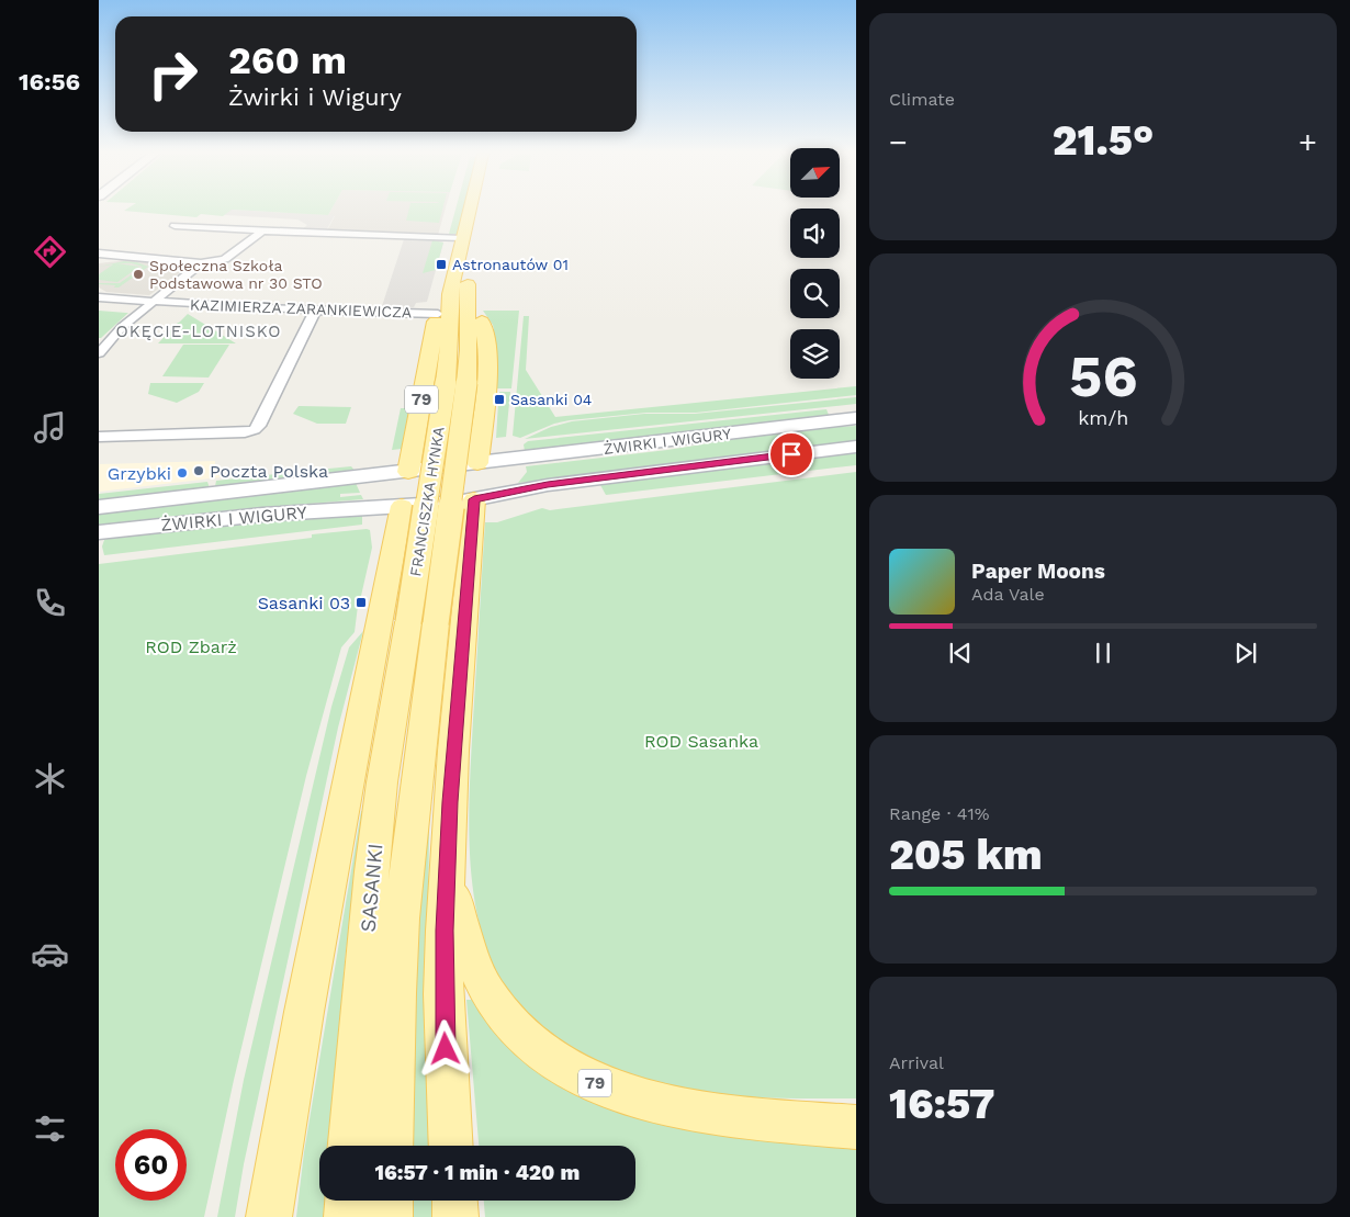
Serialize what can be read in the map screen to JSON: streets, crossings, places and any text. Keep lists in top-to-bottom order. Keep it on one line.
{"streets":{"main road":["79","ŻWIRKI I WIGURY","FRANCISZKA HYNKA","SASANKI"],"street":["KAZIMIERZA ZARANKIEWICZA"]},"crossings":[["KAZIMIERZA ZARANKIEWICZA","79"],["79","ŻWIRKI I WIGURY"],["79","FRANCISZKA HYNKA"],["FRANCISZKA HYNKA","SASANKI"]],"districts":["OKĘCIE-LOTNISKO"],"parks":["ROD Zbarż","ROD Sasanka"],"places":{"transit":["Astronautów 01","Sasanki 04","Sasanki 03"],"other":["Społeczna Szkoła Podstawowa nr 30 STO","Poczta Polska","Grzybki"]},"north":"top right","page":{"tabs":"16:56","tile":["Climate",["Range · 41%","205 km"],["Arrival","16:57"]],"turn":["260 m","Żwirki i Wigury"],"heat":["−","21.5°","+"],"song":["Paper Moons","Ada Vale"],"limit":"60","trip":"16:57 · 1 min · 420 m","gauge":["56","km/h"]}}
